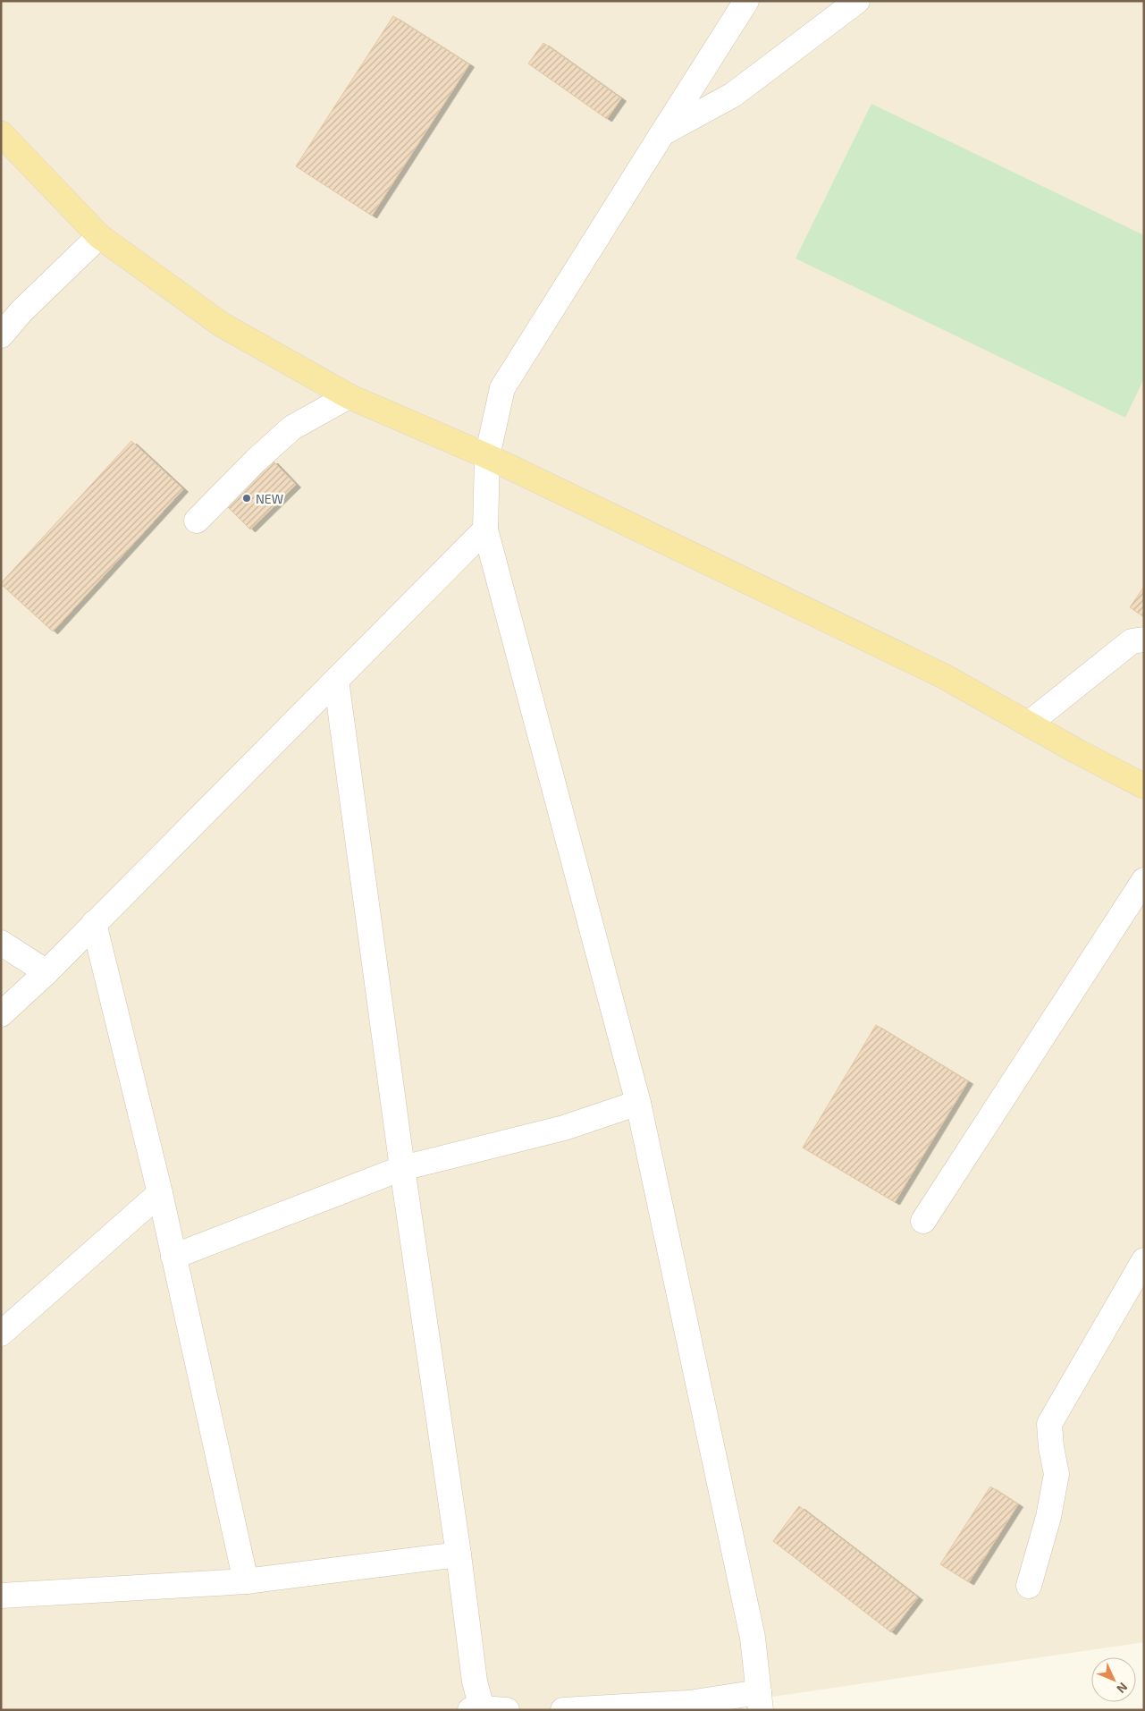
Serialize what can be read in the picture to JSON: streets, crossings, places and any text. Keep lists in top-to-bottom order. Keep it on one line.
{"places":["NEW"],"north":"bottom right"}
